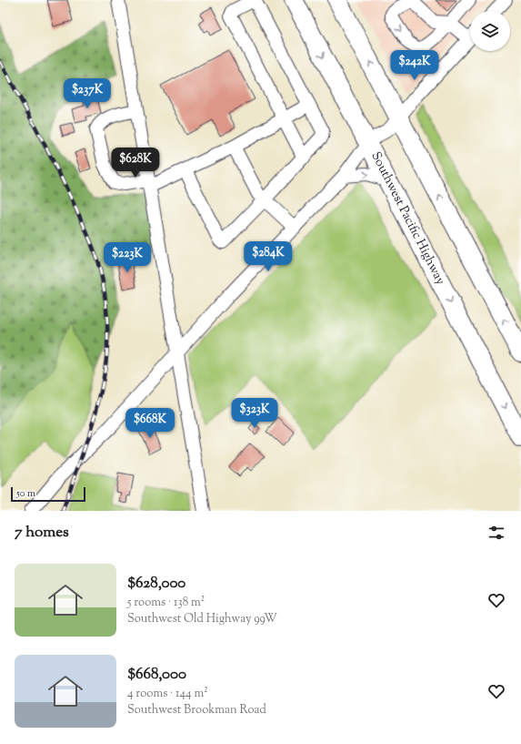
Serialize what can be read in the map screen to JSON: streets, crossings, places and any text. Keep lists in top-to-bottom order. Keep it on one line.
{"streets":{"highway":["Southwest Pacific Highway"]},"scale_bar":"50 m","page":{"price":["$242K","$237K","$628K","$284K","$223K","$323K","$668K"],"scale":"50 m","heading":"7 homes","list":[{"name":"$628,000","note":"5 rooms · 138 m² · Southwest Old Highway 99W"},{"name":"$668,000","note":"4 rooms · 144 m² · Southwest Brookman Road"}]}}
